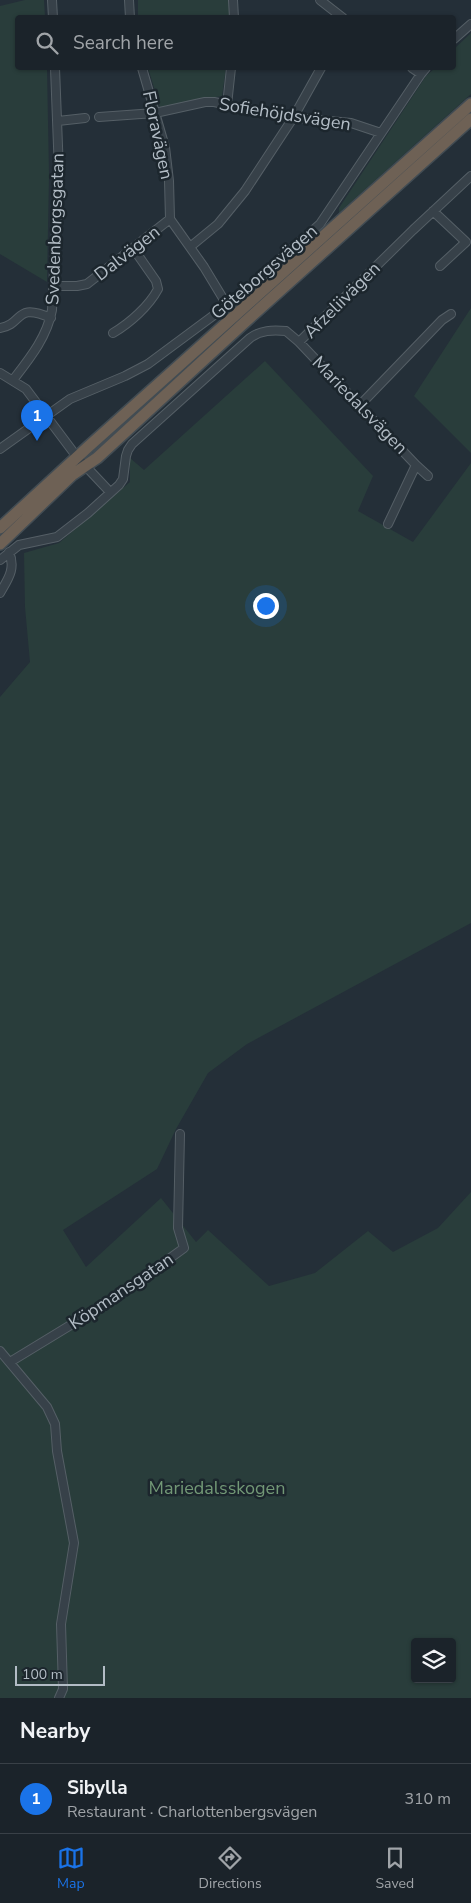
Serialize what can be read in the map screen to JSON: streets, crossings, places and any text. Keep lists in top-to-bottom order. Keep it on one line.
{"streets":{"street":["Sofiehöjdsvägen","Floravägen","Svedenborgsgatan","Dalvägen","Göteborgsvägen","Afzeliivägen","Mariedalsvägen","Köpmansgatan"]},"crossings":[["Sofiehöjdsvägen","Floravägen"],["Sofiehöjdsvägen","Göteborgsvägen"],["Floravägen","Dalvägen"],["Svedenborgsgatan","Dalvägen"],["Afzeliivägen","Mariedalsvägen"]],"parks":["Mariedalsskogen"],"scale_bar":"100 m","page":{"search":"Search here","pins":"1","scale":"100 m","heading":"Nearby","list":[{"mark":"1","name":"Sibylla","note":"Restaurant · Charlottenbergsvägen","value":"310 m"}],"nav":["Map","Directions","Saved"]}}
